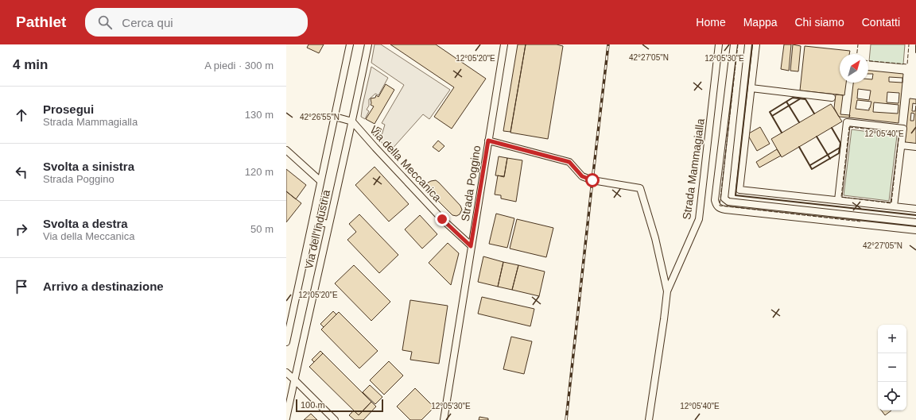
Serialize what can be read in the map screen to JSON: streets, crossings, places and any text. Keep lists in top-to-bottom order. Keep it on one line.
{"streets":{"street":["Via della Meccanica","Strada Mammagialla","Strada Poggino","Via dell'Industria"]},"crossings":[["Via della Meccanica","Strada Poggino"],["Via della Meccanica","Via dell'Industria"],["Strada Mammagialla","Strada Poggino"]],"scale_bar":"100 m","north":"top right","page":{"header":"Pathlet","search":"Cerca qui","nav":["Home","Mappa","Chi siamo","Contatti"],"heading":["4 min","A piedi · 300 m"],"list":[["Prosegui","Strada Mammagialla","130 m"],["Svolta a sinistra","Strada Poggino","120 m"],["Svolta a destra","Via della Meccanica","50 m"],"Arrivo a destinazione"],"map_buttons":["+","−"],"scale":"100 m"},"coordinates":["42°27'05\"N","12°05'20\"E","12°05'30\"E","42°26'55\"N","12°05'40\"E"]}
